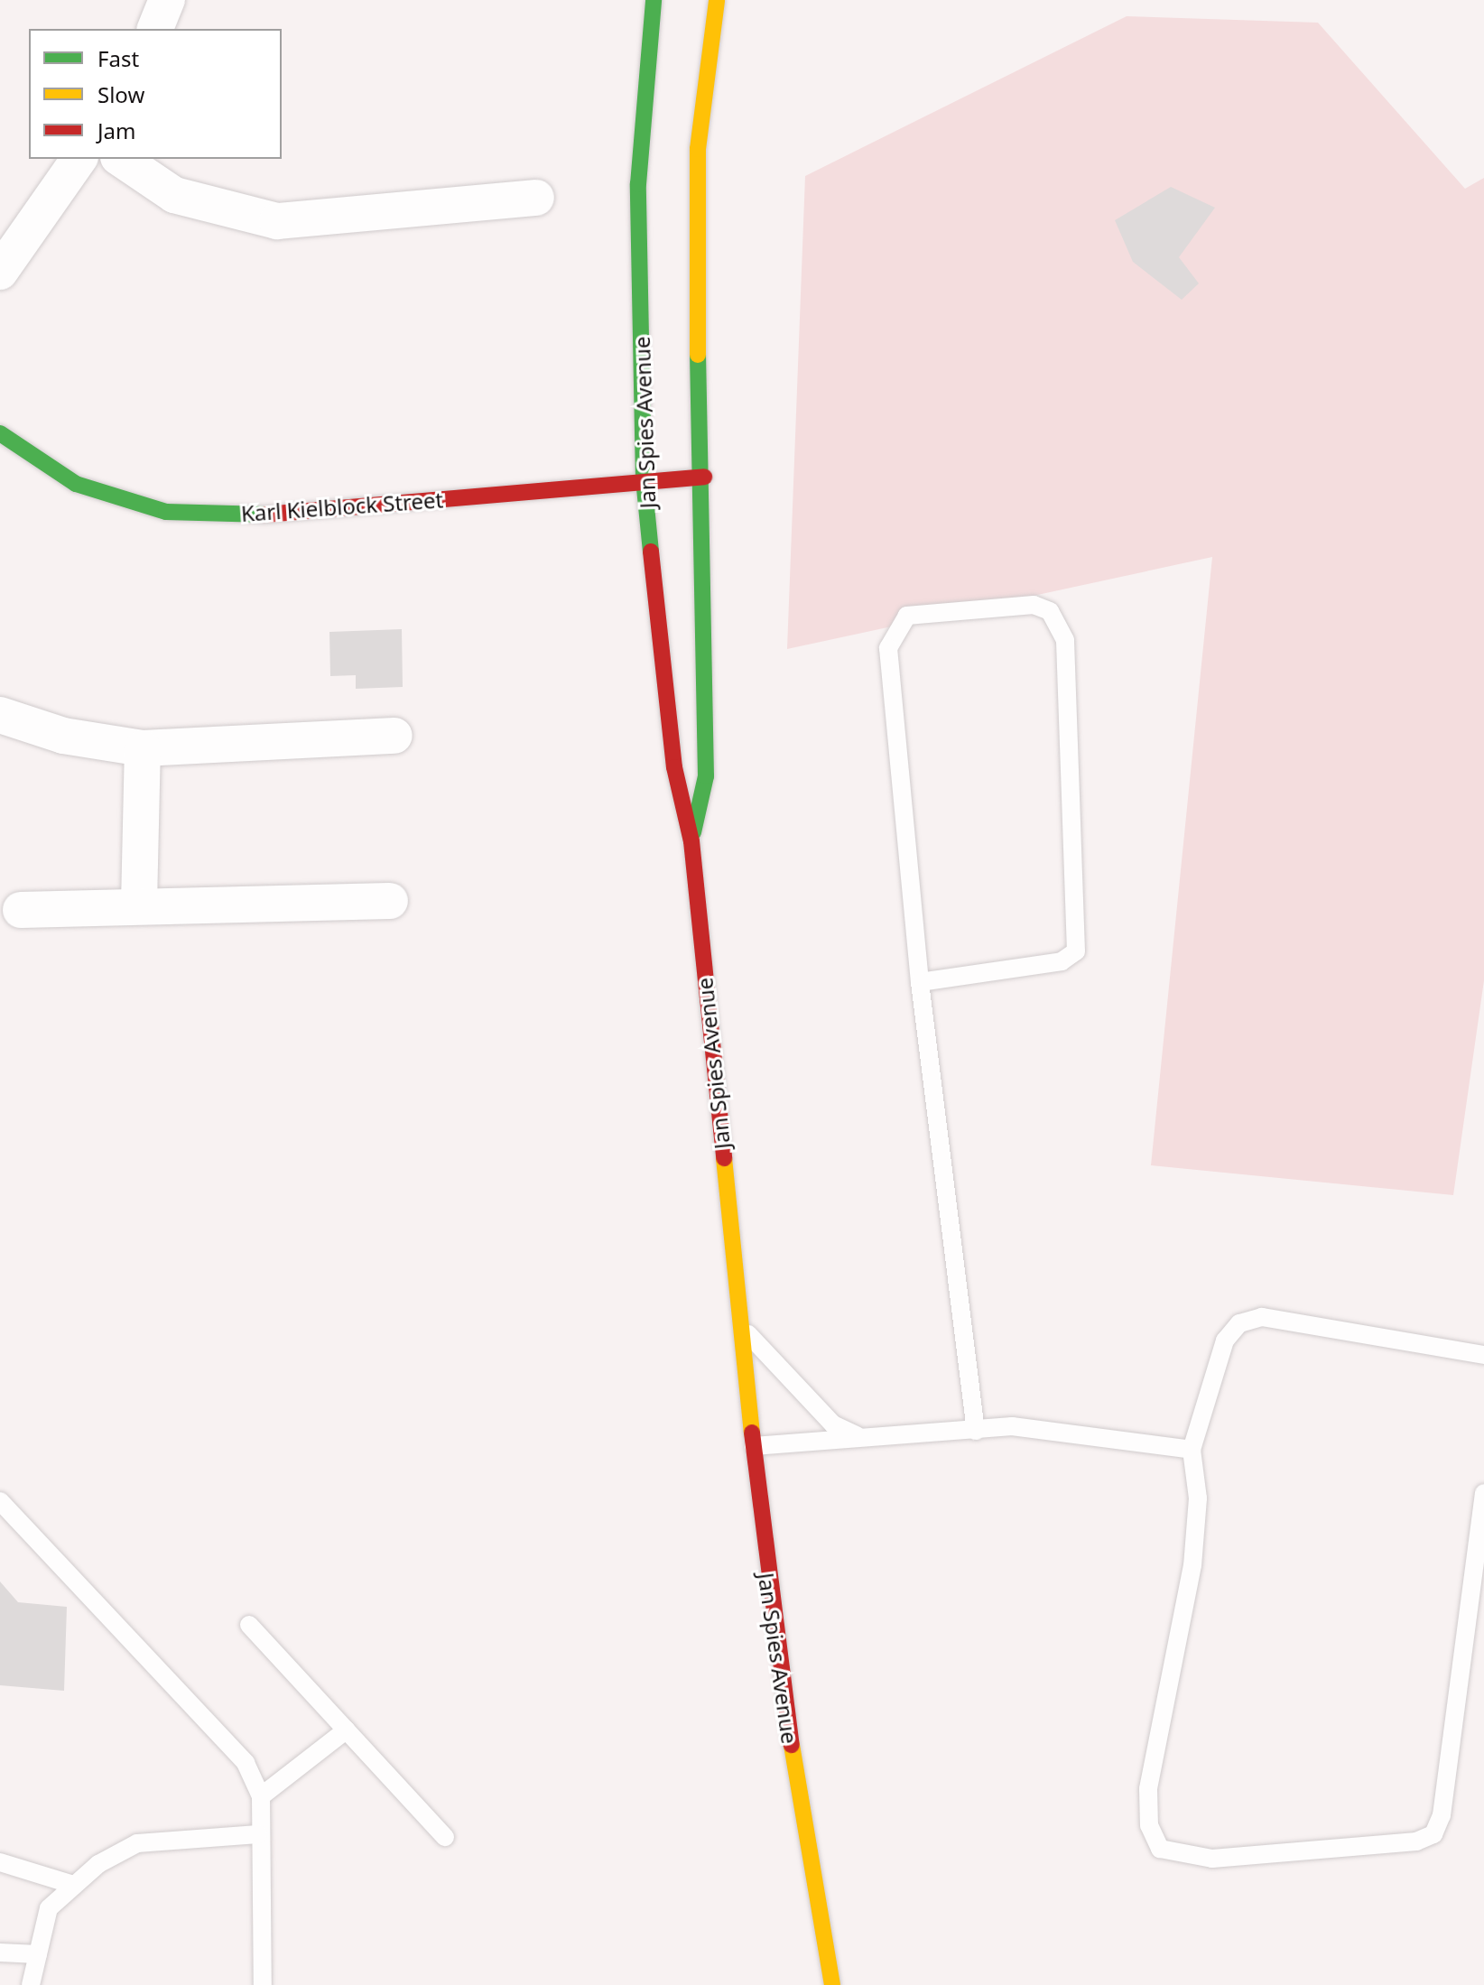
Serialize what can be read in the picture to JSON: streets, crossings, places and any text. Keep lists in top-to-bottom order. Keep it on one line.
{"streets":{"street":["Jan Spies Avenue","Karl Kielblock Street"]},"crossings":[["Jan Spies Avenue","Karl Kielblock Street"]],"legend":["Fast","Slow","Jam"]}
